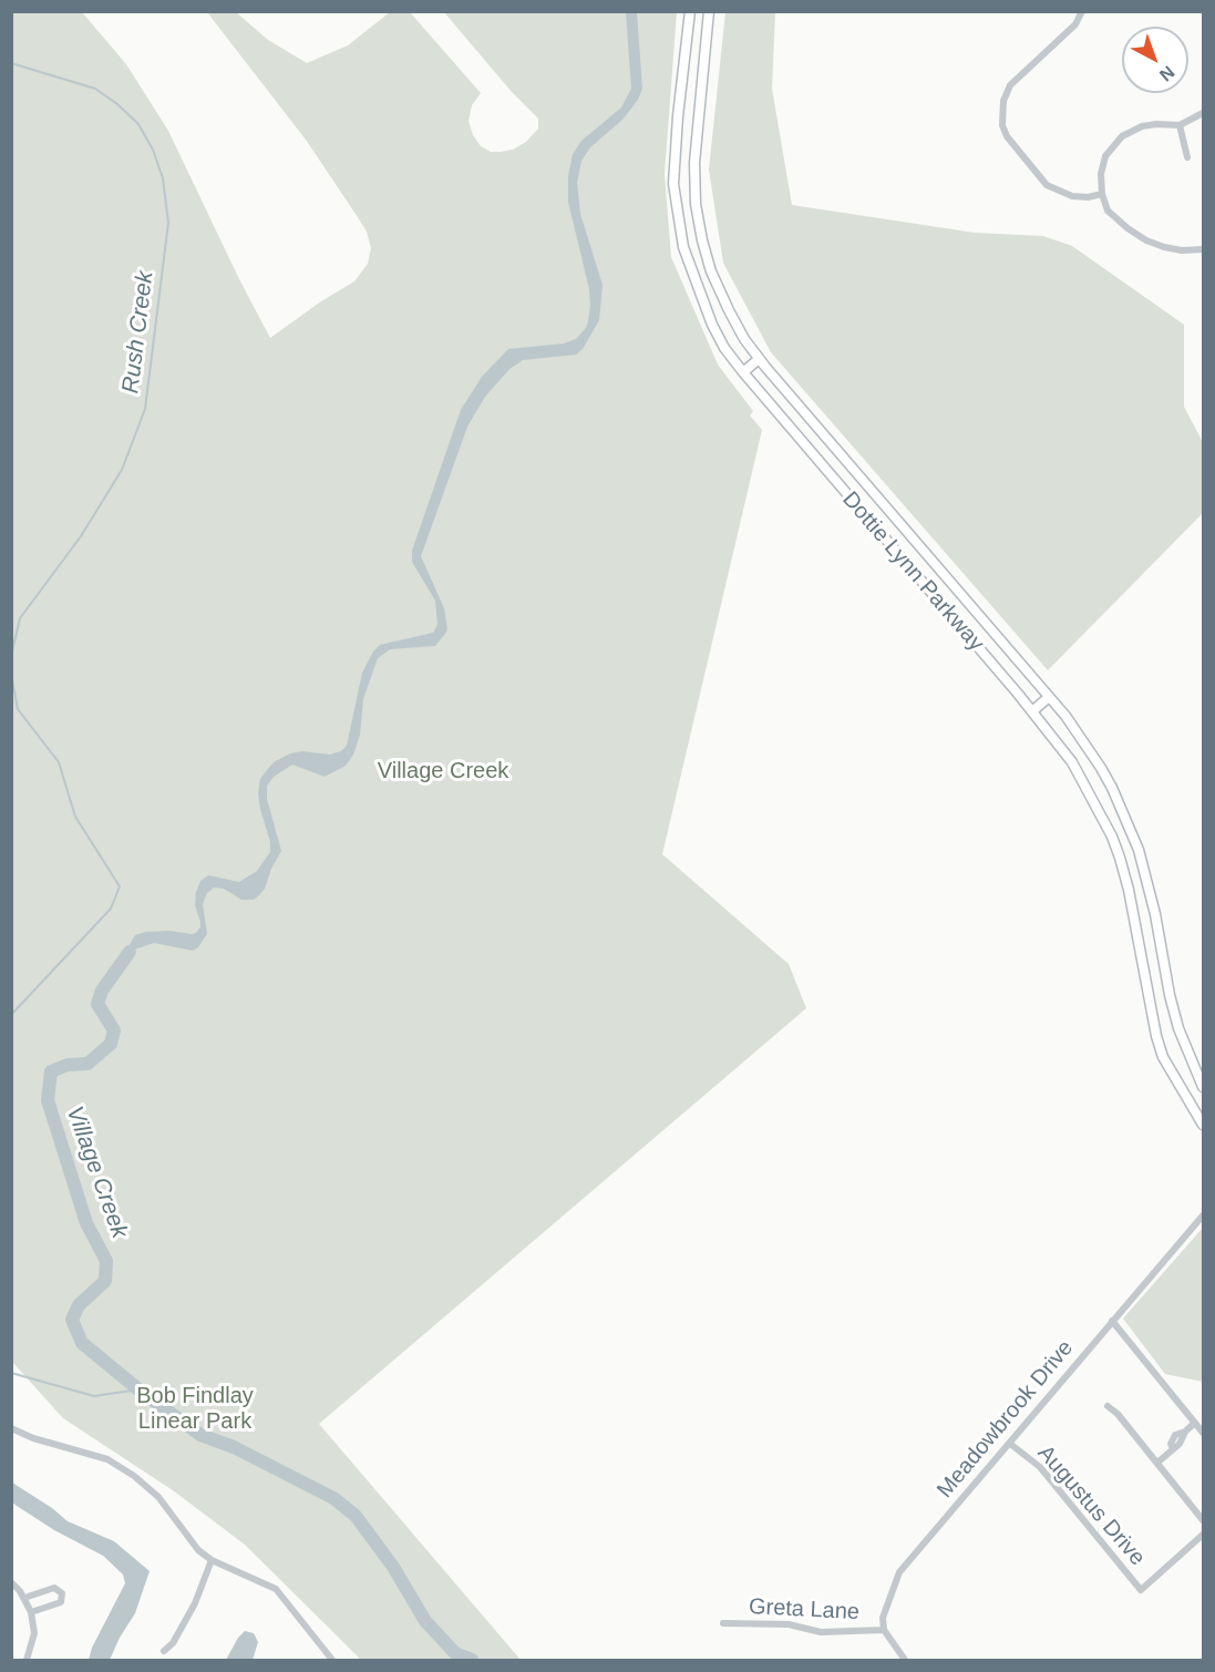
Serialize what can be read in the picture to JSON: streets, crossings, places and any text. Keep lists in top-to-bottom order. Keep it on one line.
{"streets":{"main road":["Dottie Lynn Parkway"],"street":["Meadowbrook Drive","Augustus Drive","Greta Lane"]},"crossings":[["Meadowbrook Drive","Augustus Drive"],["Meadowbrook Drive","Greta Lane"]],"water":["Rush Creek","Village Creek"],"parks":["Village Creek","Bob Findlay Linear Park"],"north":"bottom right"}
